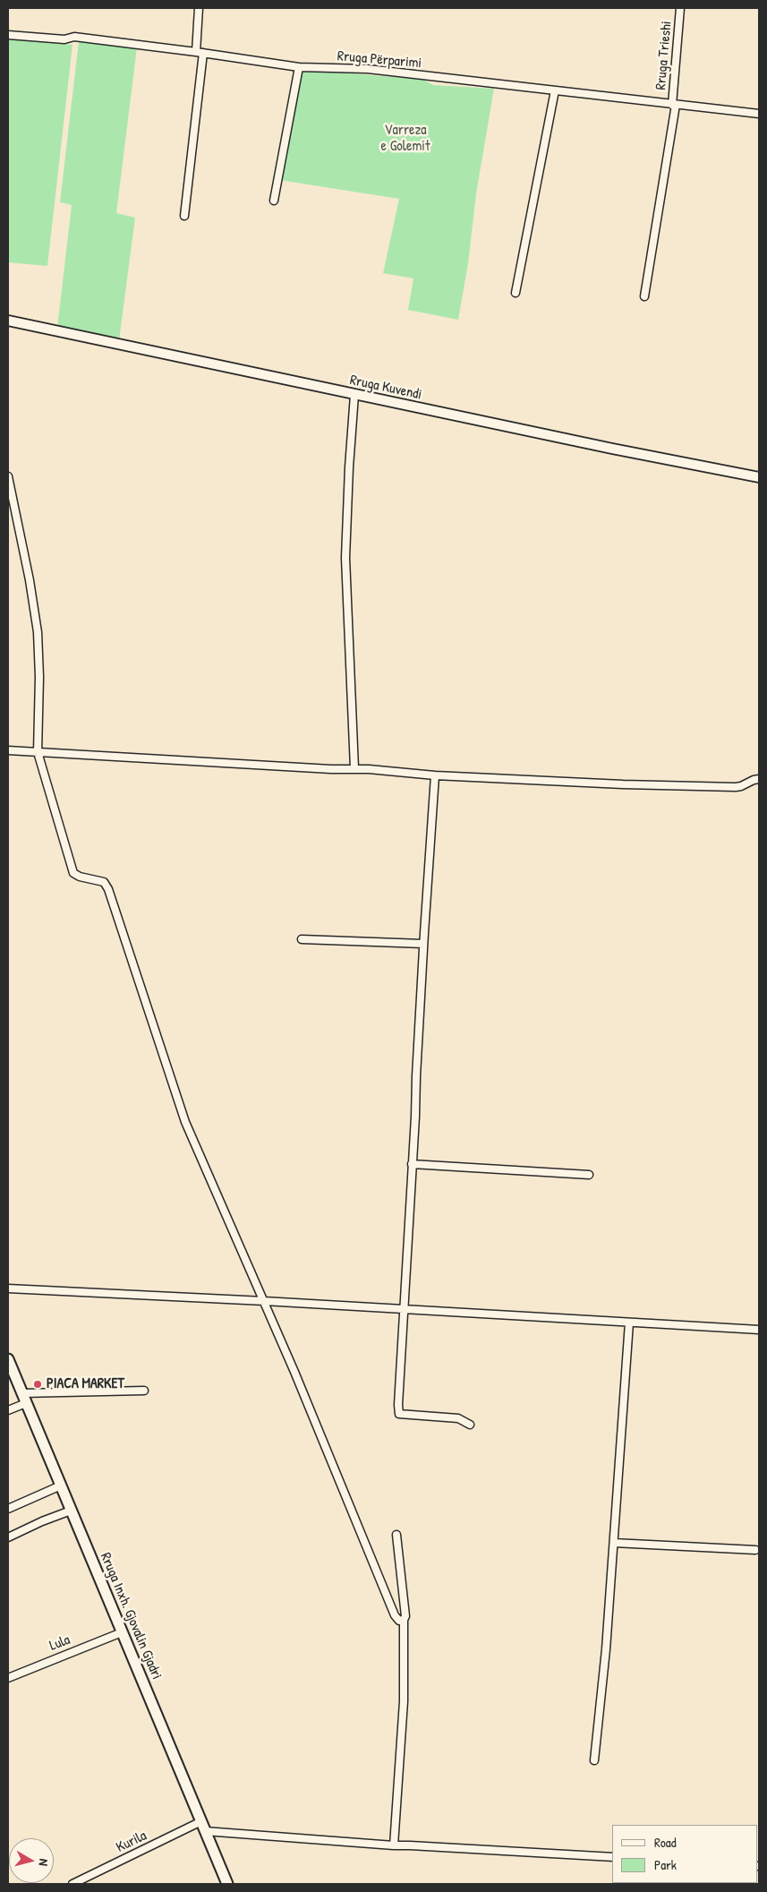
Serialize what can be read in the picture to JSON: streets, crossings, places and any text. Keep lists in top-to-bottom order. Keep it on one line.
{"streets":{"main road":["Rruga Inxh. Gjovalin Gjadri"],"street":["Rruga Trieshi","Rruga Përparimi","Rruga Kuvendi","Lula","Kurila"]},"crossings":[["Rruga Trieshi","Rruga Përparimi"],["Rruga Inxh. Gjovalin Gjadri","Lula"],["Rruga Inxh. Gjovalin Gjadri","Kurila"]],"parks":["Varreza e Golemit"],"places":["PIACA MARKET"],"legend":["Road","Park"],"north":"right"}
